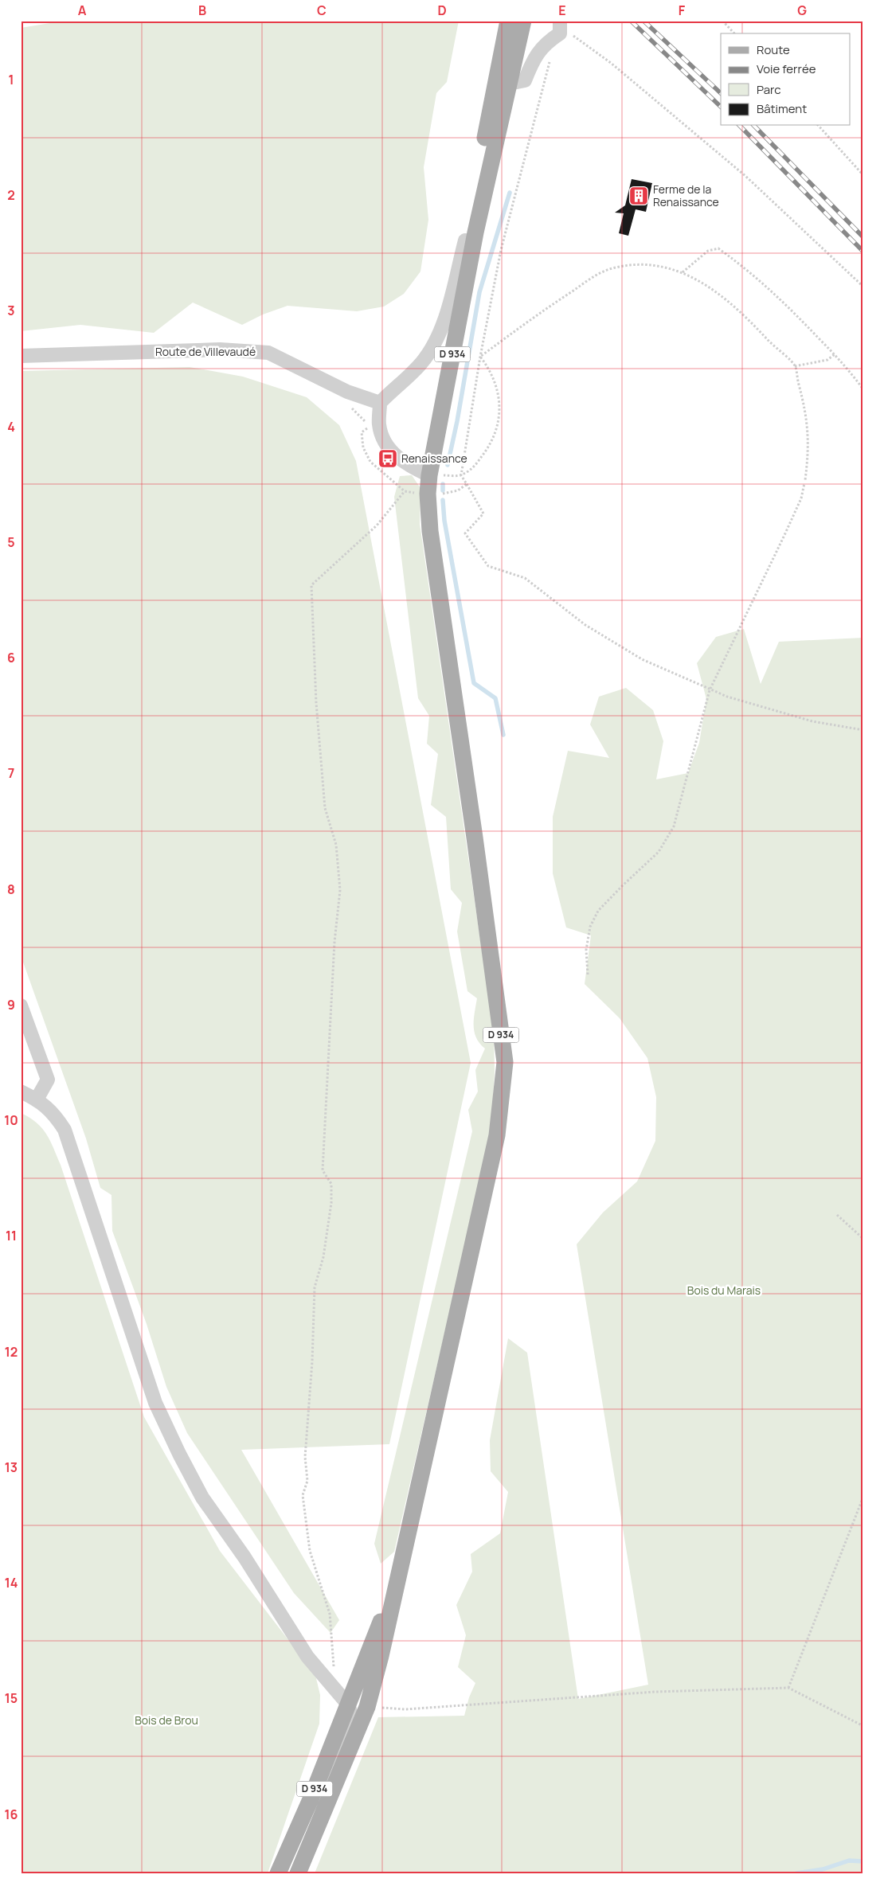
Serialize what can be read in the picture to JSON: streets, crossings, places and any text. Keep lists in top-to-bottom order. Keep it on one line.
{"streets":{"main road":["D 934"],"street":["Route de Villevaudé"]},"parks":["Bois du Marais","Bois de Brou"],"places":{"building":["Ferme de la Renaissance"],"bus stop":["Renaissance"]},"legend":["Route","Voie ferrée","Parc","Bâtiment"],"grid":{"columns":["A","B","C","D","E","F","G"],"rows":["1","2","3","4","5","6","7","8","9","10","11","12","13","14","15","16"]}}
